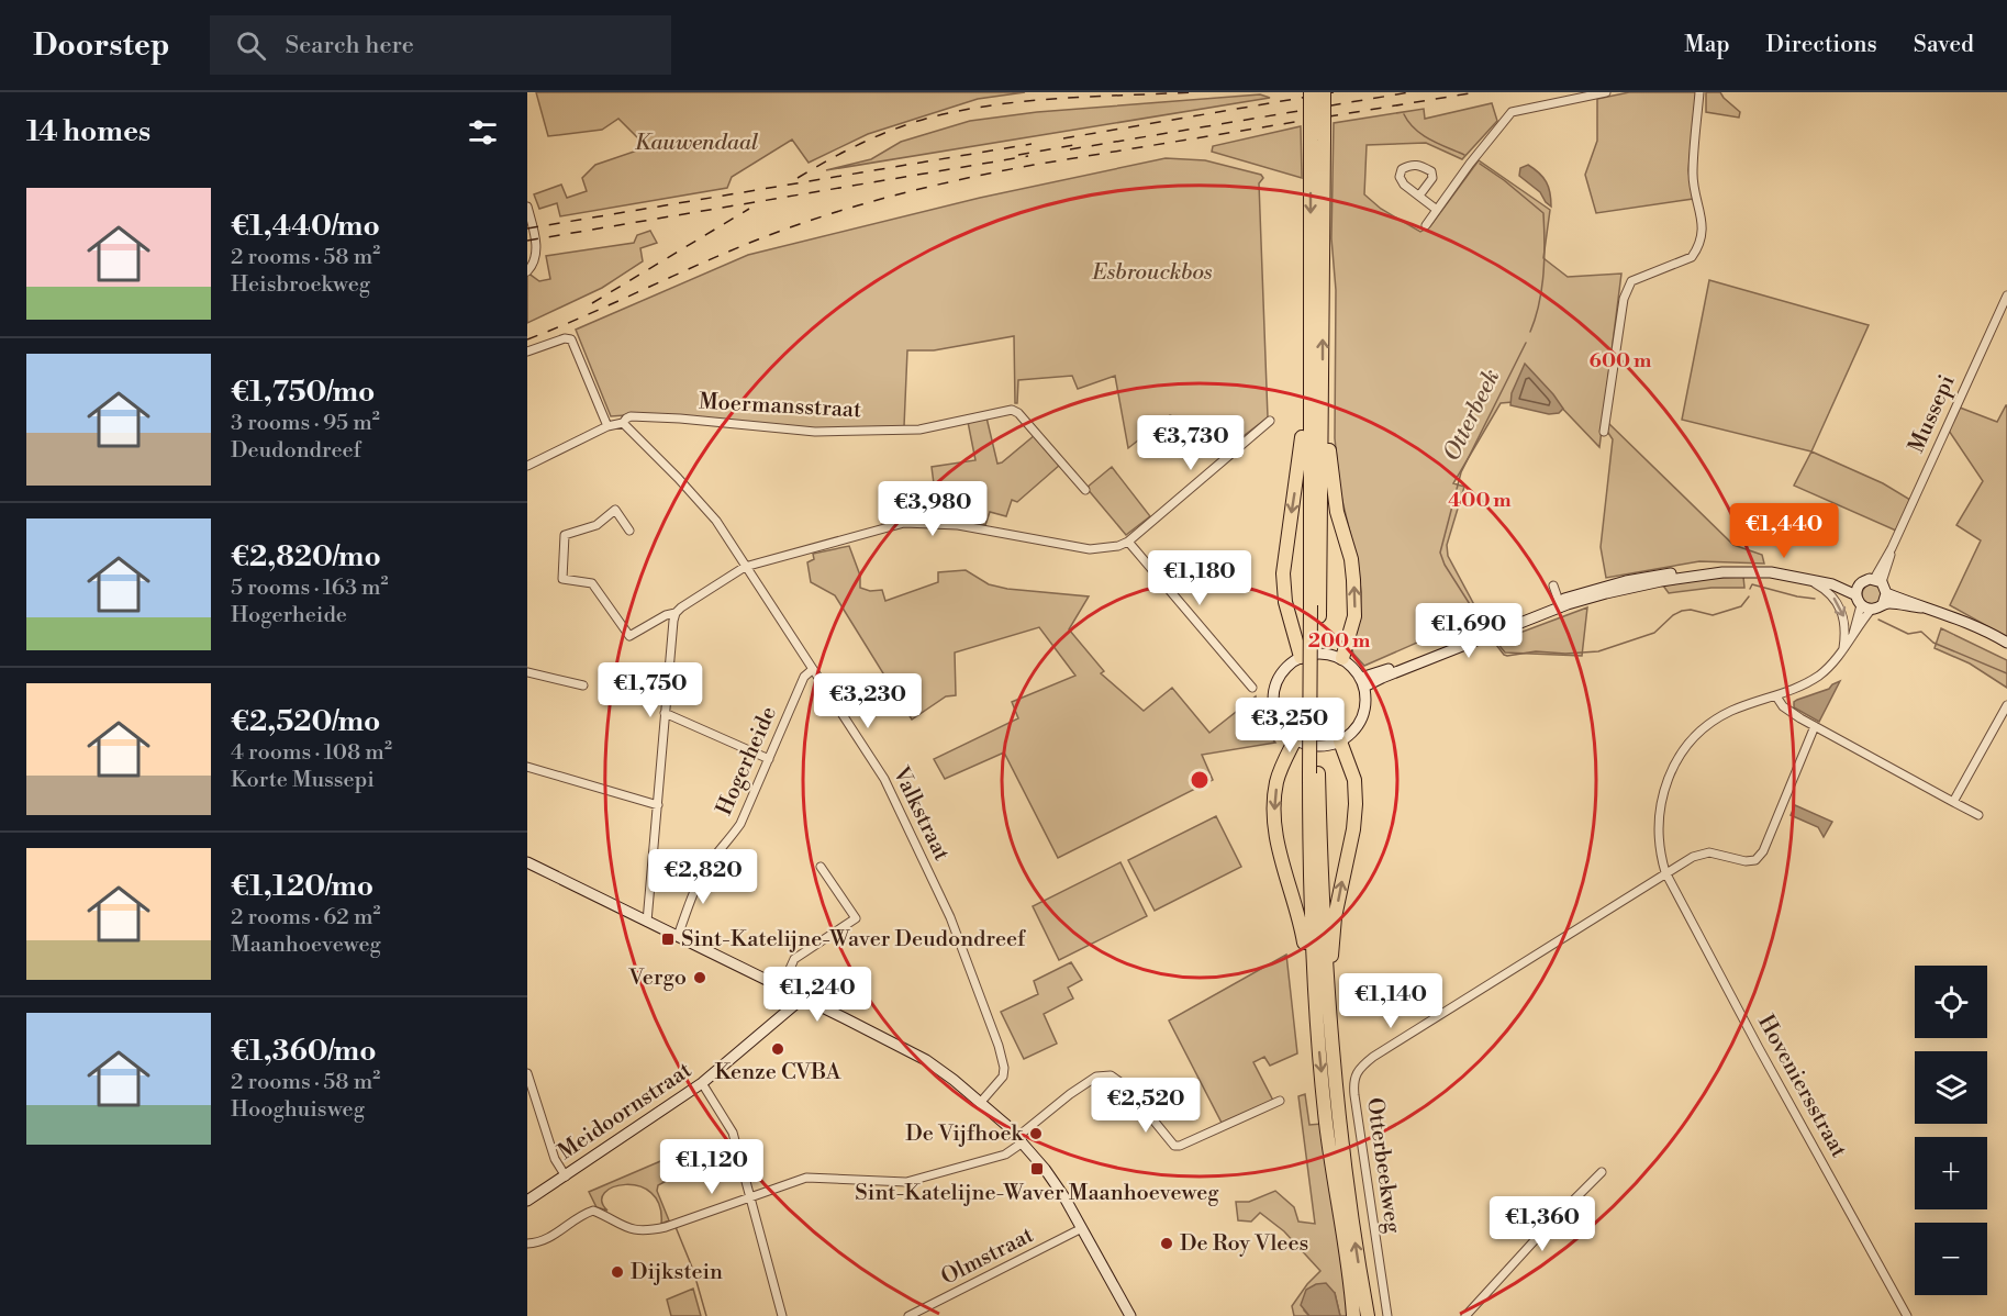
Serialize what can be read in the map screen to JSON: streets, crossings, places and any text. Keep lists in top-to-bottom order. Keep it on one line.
{"streets":{"main road":["Meidoornstraat"],"street":["Moermansstraat","Mussepi","Hogerheide","Valkstraat","Hoveniersstraat","Otterbeekweg","Olmstraat"]},"crossings":[["Moermansstraat","Valkstraat"],["Hogerheide","Valkstraat"],["Hoveniersstraat","Otterbeekweg"]],"water":["Otterbeek"],"parks":["Kauwendaal","Esbrouckbos"],"places":{"transit":["Sint-Katelijne-Waver Deudondreef","Sint-Katelijne-Waver Maanhoeveweg"],"other":["Vergo","Kenze CVBA","De Vijfhoek","De Roy Vlees","Dijkstein"]},"page":{"header":"Doorstep","search":"Search here","nav":["Map","Directions","Saved"],"heading":"14 homes","list":[{"name":"€1,440/mo","note":"2 rooms · 58 m² · Heisbroekweg"},{"name":"€1,750/mo","note":"3 rooms · 95 m² · Deudondreef"},{"name":"€2,820/mo","note":"5 rooms · 163 m² · Hogerheide"},{"name":"€2,520/mo","note":"4 rooms · 108 m² · Korte Mussepi"},{"name":"€1,120/mo","note":"2 rooms · 62 m² · Maanhoeveweg"},{"name":"€1,360/mo","note":"2 rooms · 58 m² · Hooghuisweg"}],"price":["€3,730","€3,980","€1,440","€1,180","€1,690","€1,750","€3,230","€3,250","€2,820","€1,240","€1,140","€2,520","€1,120","€1,360"],"map_buttons":["+","−"]},"rings":["600 m","400 m","200 m"]}
